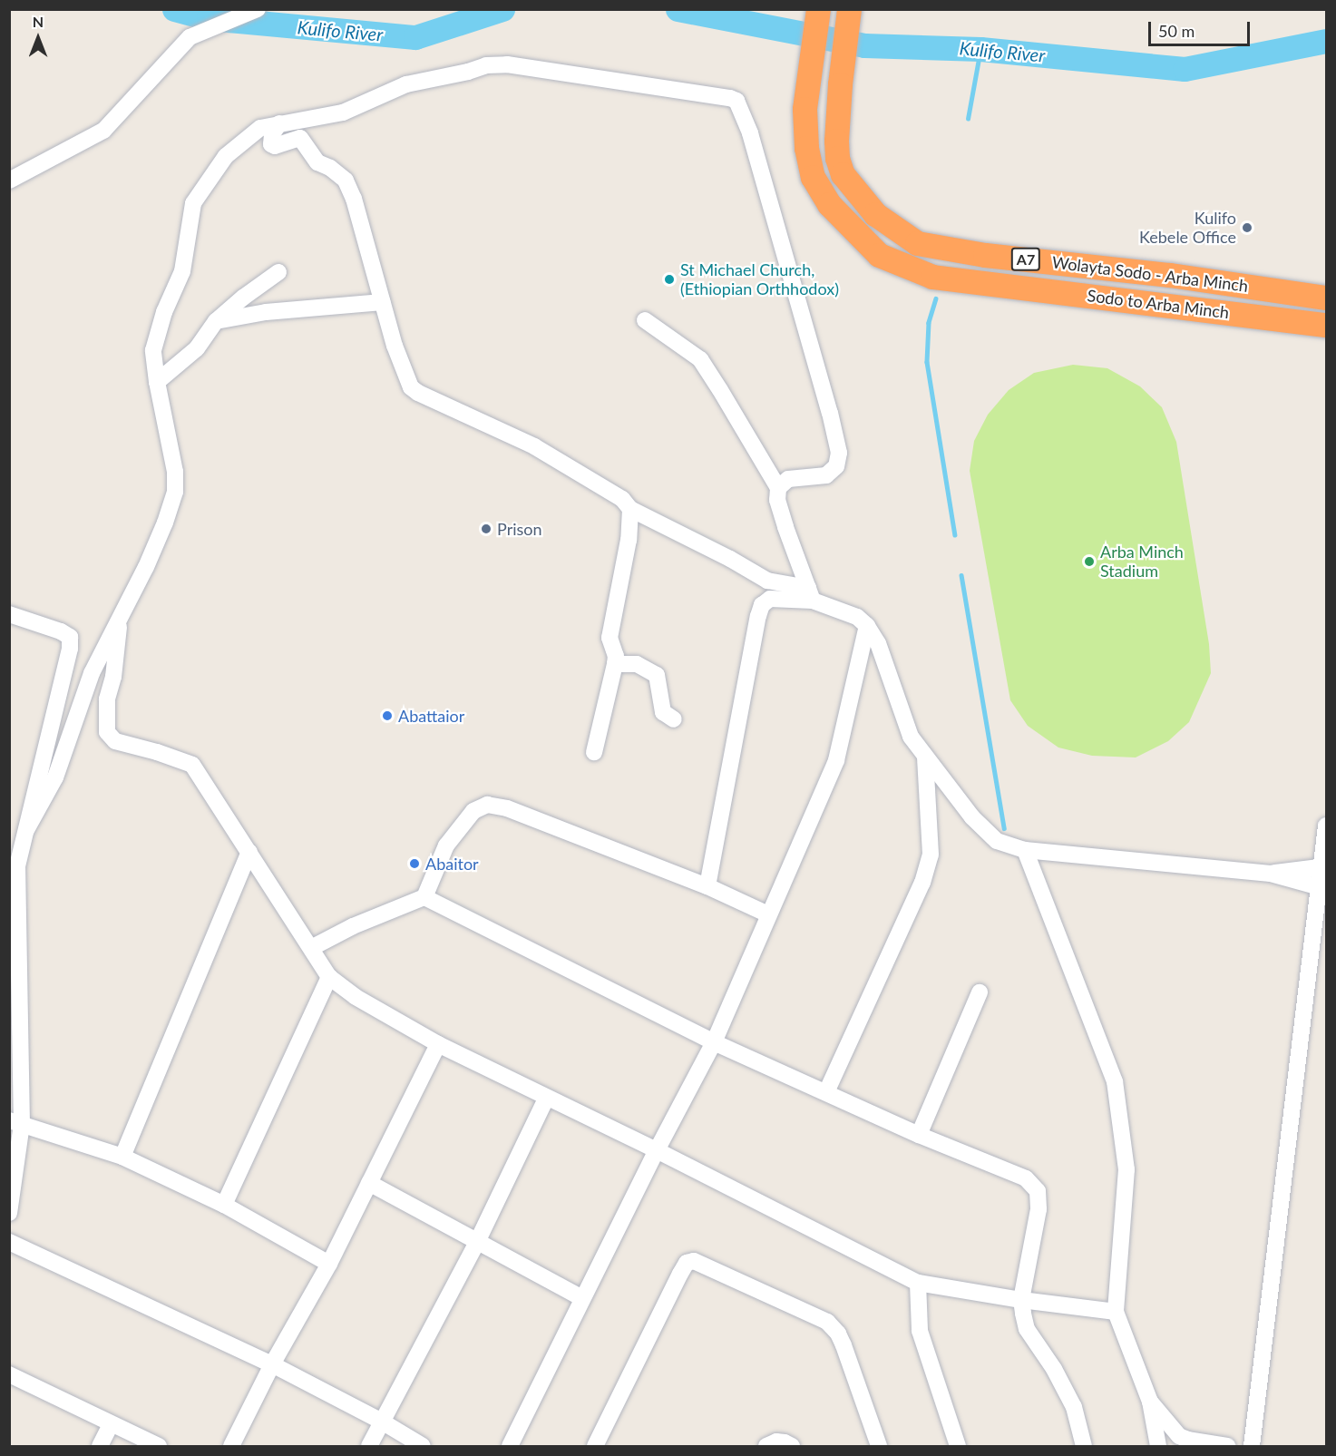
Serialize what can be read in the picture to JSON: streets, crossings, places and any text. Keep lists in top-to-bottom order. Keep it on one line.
{"streets":{"highway":["A7","Wolayta Sodo - Arba Minch","Sodo to Arba Minch"]},"water":["Kulifo River"],"places":["Kulifo Kebele Office","St Michael Church, (Ethiopian Orthhodox)","Prison","Arba Minch Stadium","Abattaior","Abaitor"],"scale_bar":"50 m","north":"top"}
